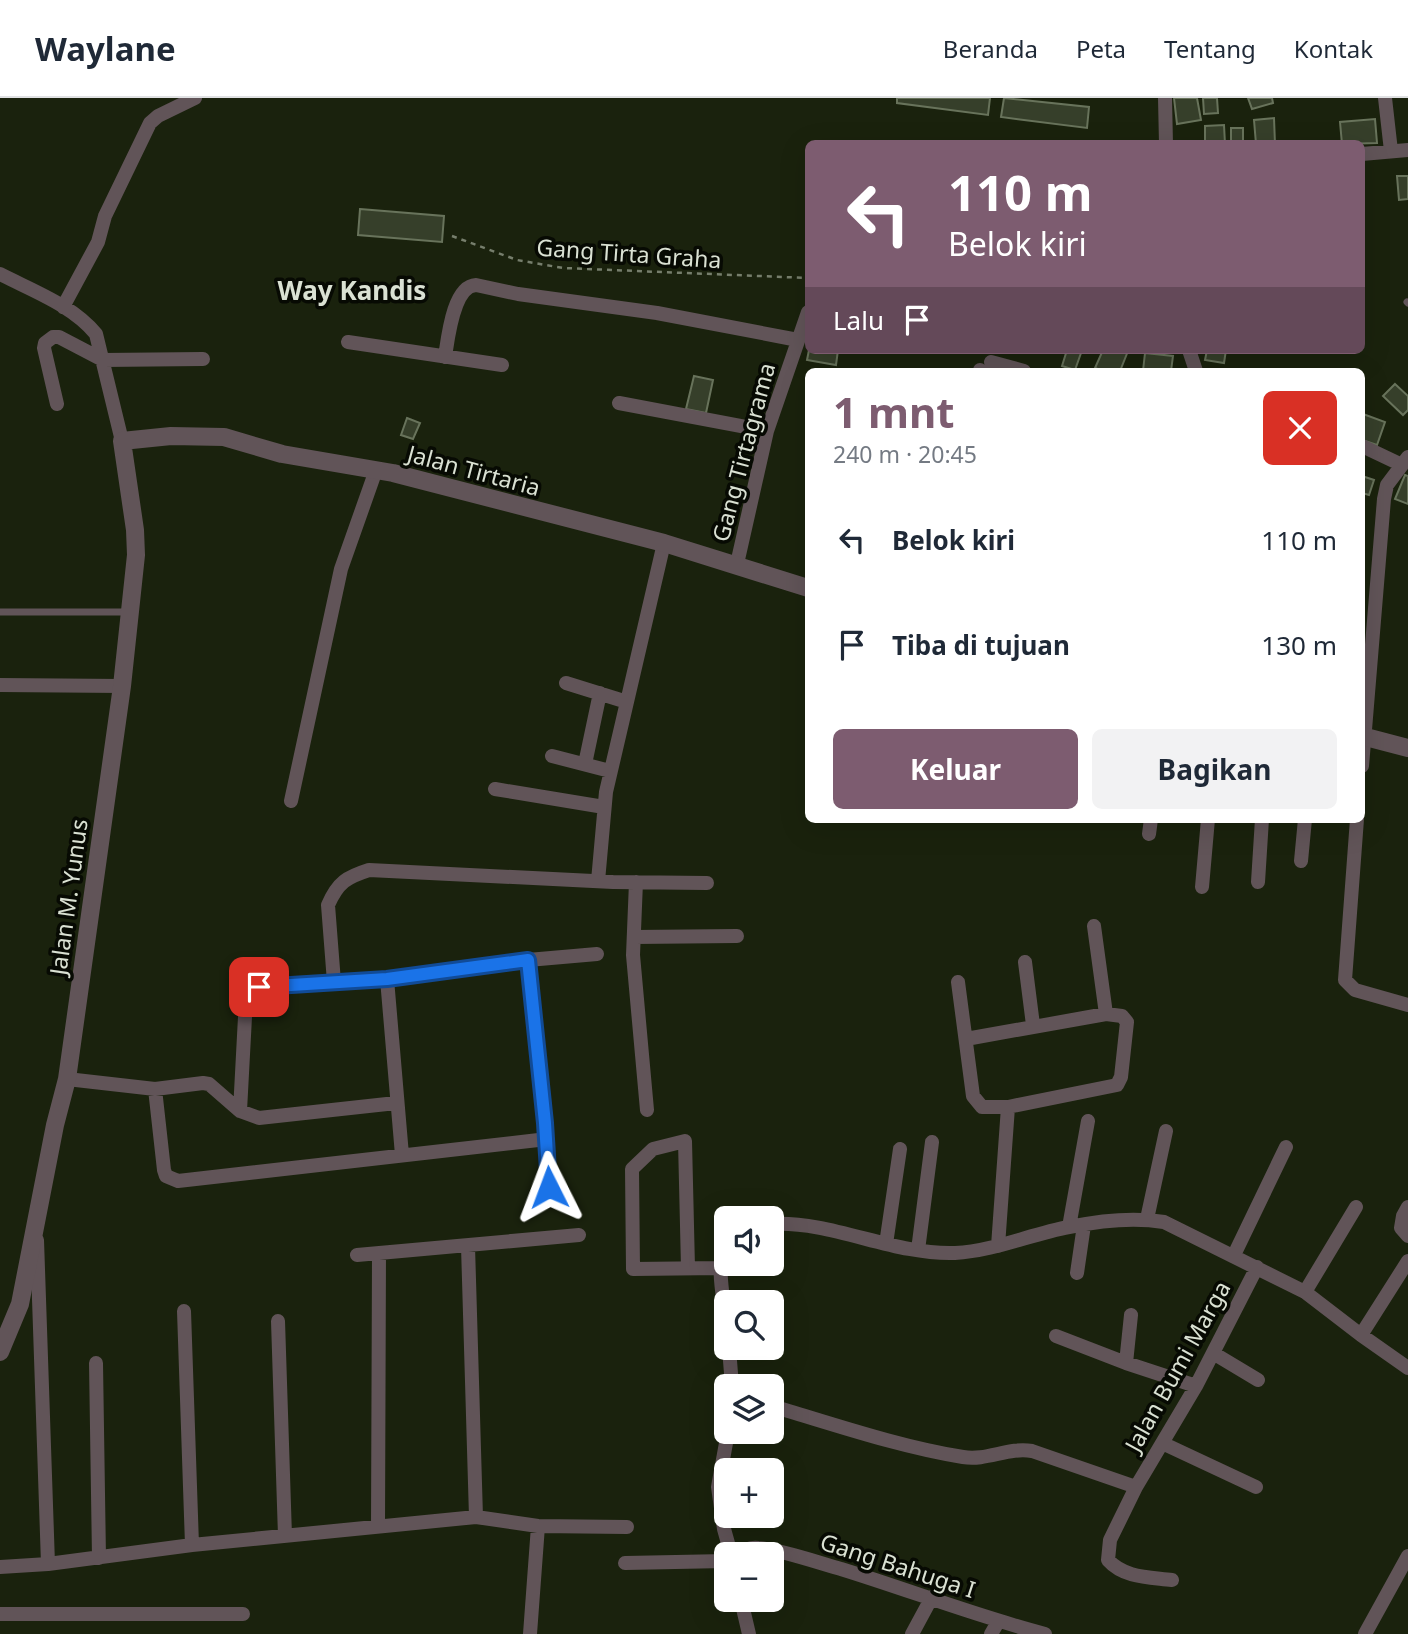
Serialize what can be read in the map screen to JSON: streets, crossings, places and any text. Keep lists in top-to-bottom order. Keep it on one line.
{"streets":{"street":["Gang Tirtagrama","Jalan Tirtaria","Jalan M. Yunus","Jalan Bumi Marga","Gang Bahuga I"],"path":["Gang Tirta Graha"]},"crossings":[["Gang Tirtagrama","Jalan Tirtaria"],["Jalan Tirtaria","Jalan M. Yunus"]],"districts":["Way Kandis"],"page":{"header":"Waylane","nav":["Beranda","Peta","Tentang","Kontak"],"turn":["110 m","Belok kiri"],"then":"Lalu","heading":["1 mnt","240 m · 20:45"],"list":[{"name":"Belok kiri","value":"110 m"},{"name":"Tiba di tujuan","value":"130 m"}],"buttons":["Keluar","Bagikan"],"map_buttons":["+","−"]}}
